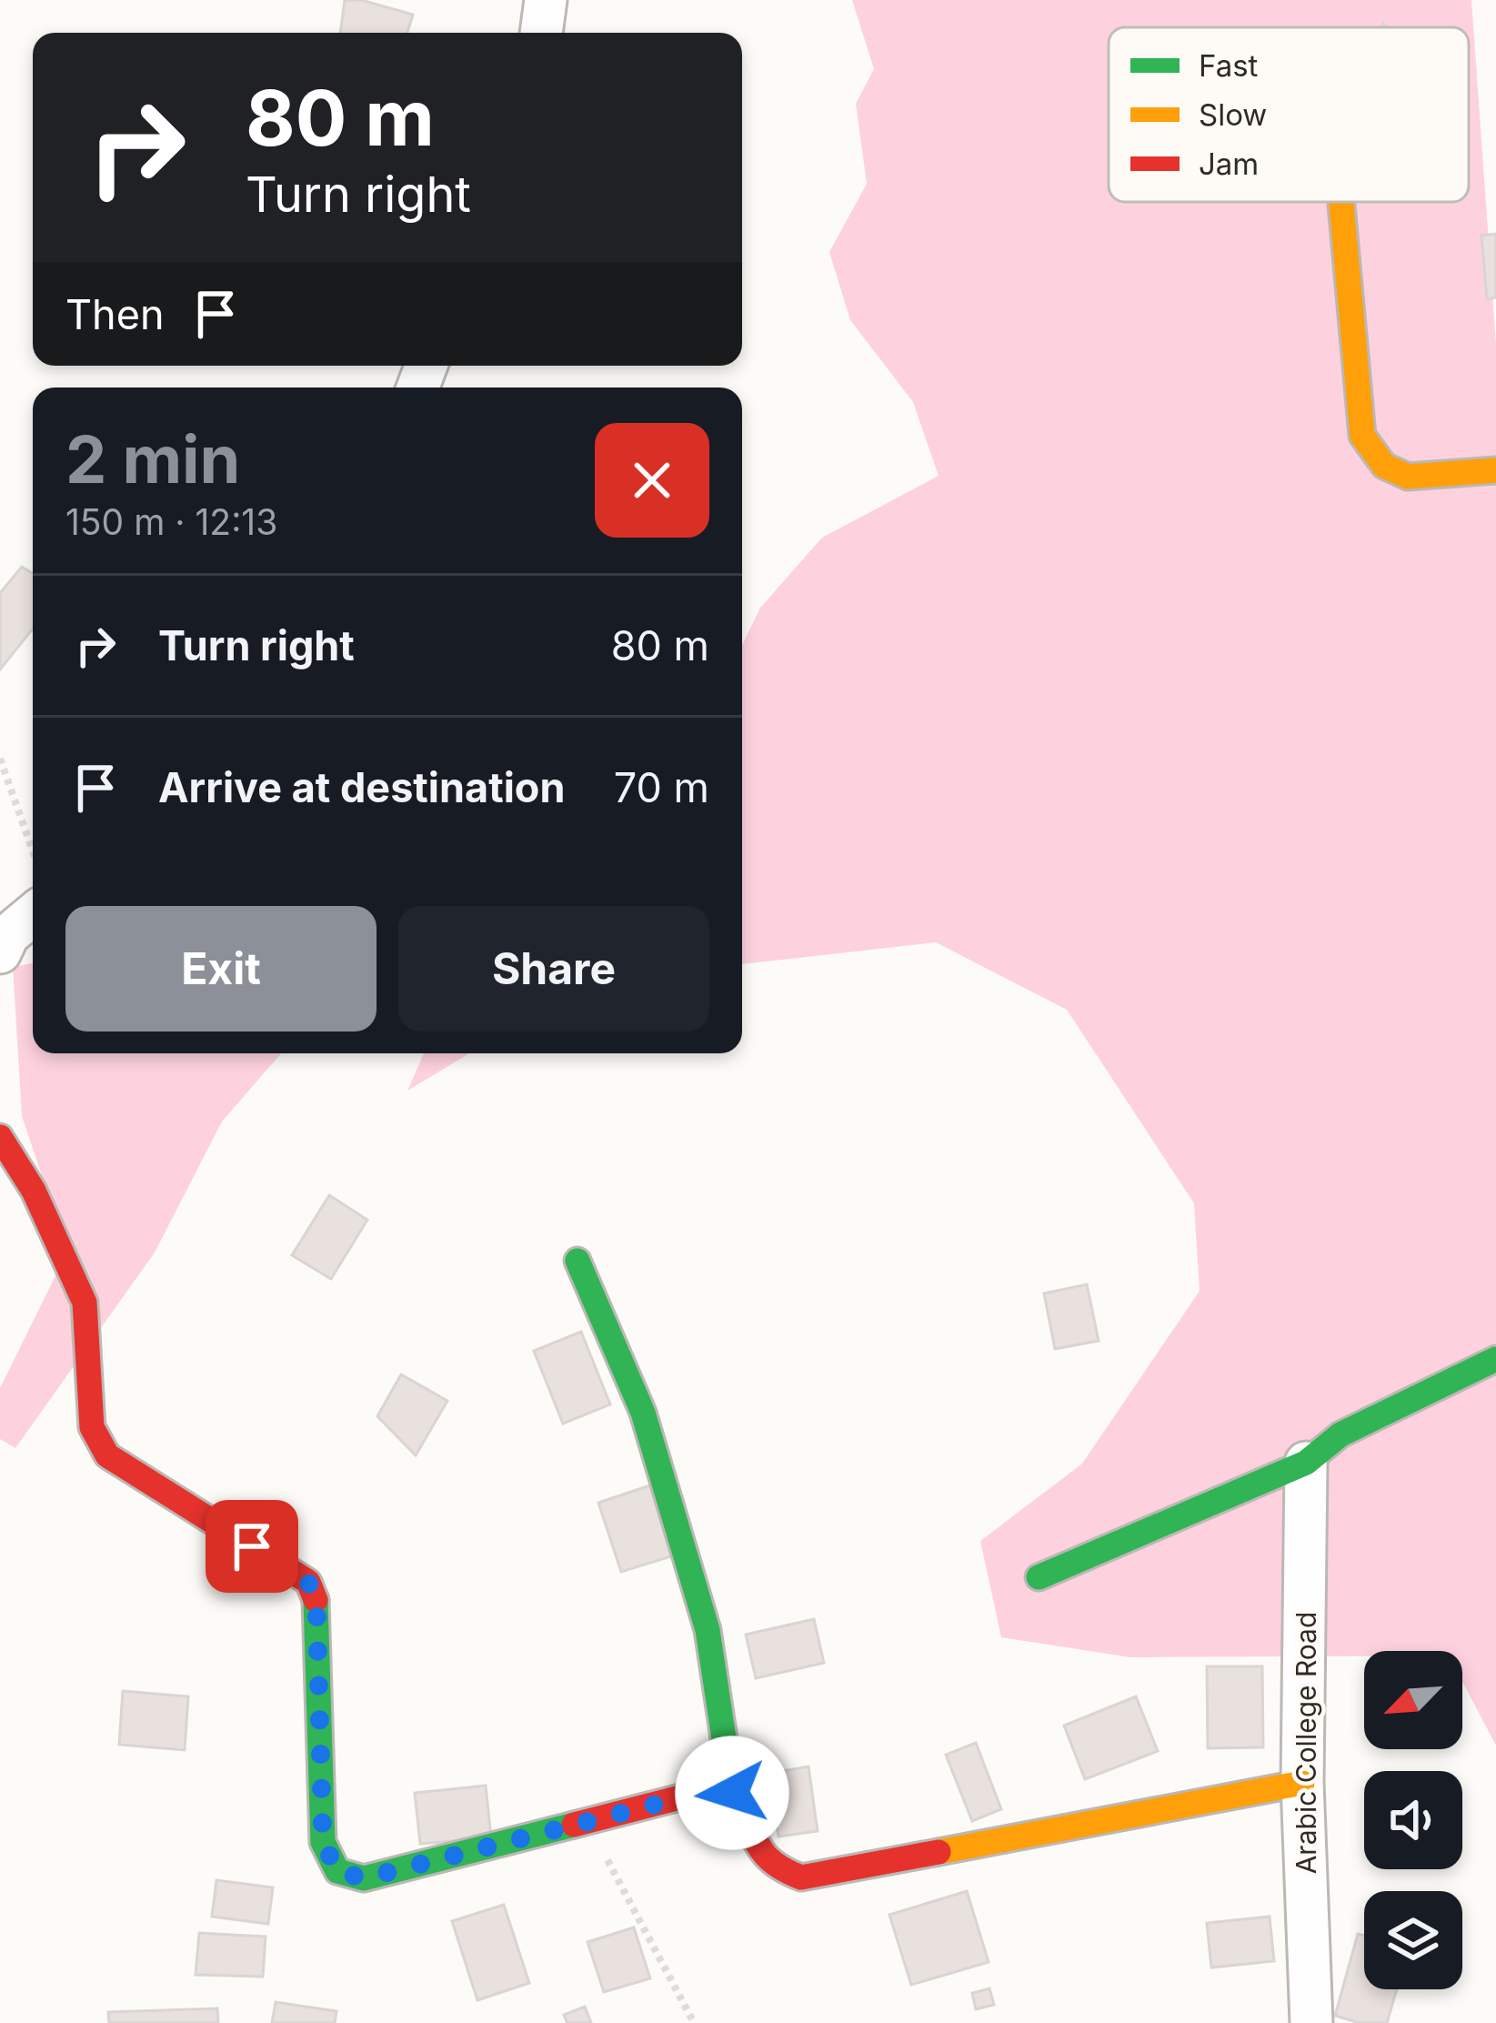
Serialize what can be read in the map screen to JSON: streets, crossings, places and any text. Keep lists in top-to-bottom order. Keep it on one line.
{"streets":{"street":["Arabic College Road"]},"legend":["Fast","Slow","Jam"],"north":"bottom left","page":{"turn":["80 m","Turn right"],"then":"Then","heading":["2 min","150 m · 12:13"],"list":[{"name":"Turn right","value":"80 m"},{"name":"Arrive at destination","value":"70 m"}],"buttons":["Exit","Share"]}}
